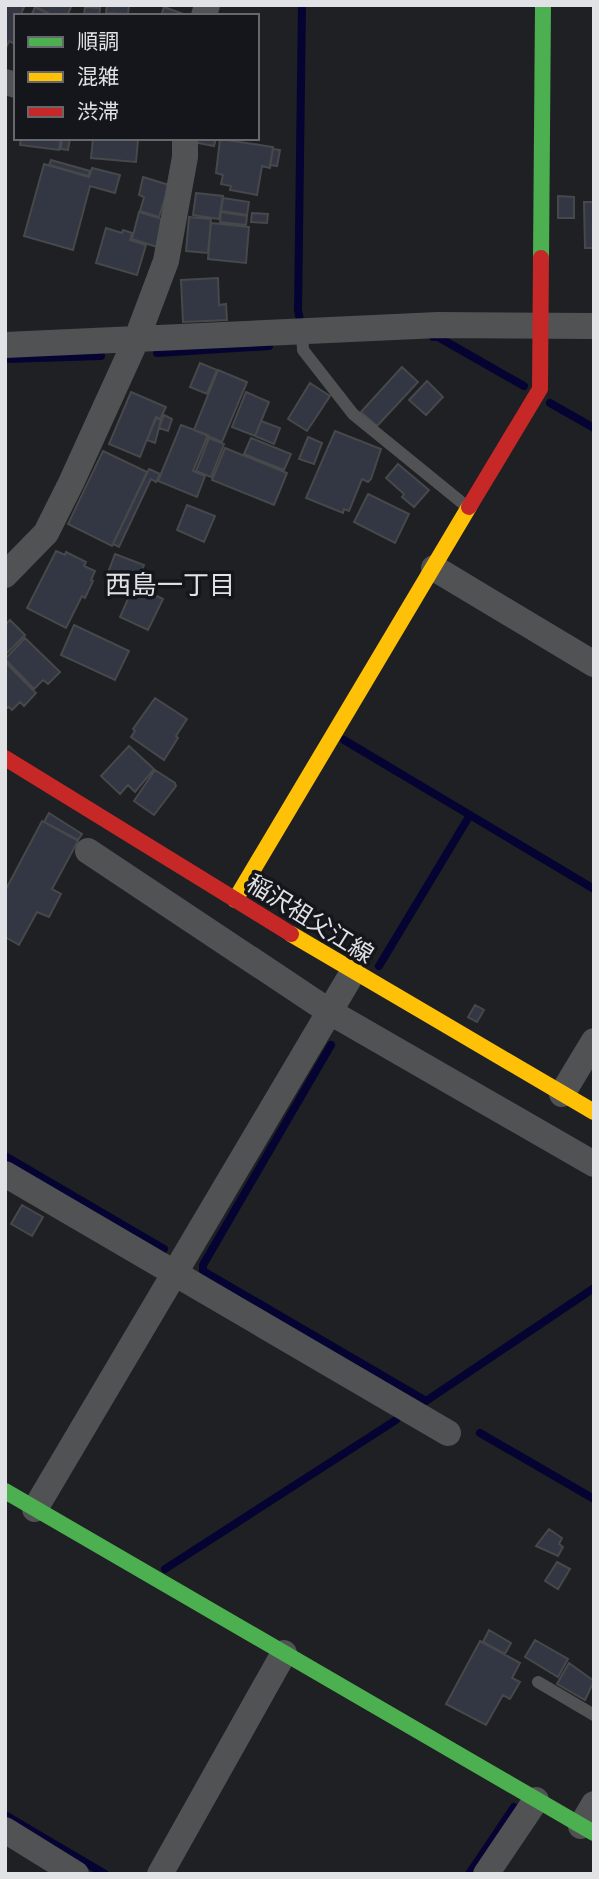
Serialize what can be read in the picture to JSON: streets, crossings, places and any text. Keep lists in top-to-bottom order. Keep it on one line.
{"streets":{"street":["稲沢祖父江線"]},"districts":["西島一丁目"],"legend":["順調","混雑","渋滞"]}
